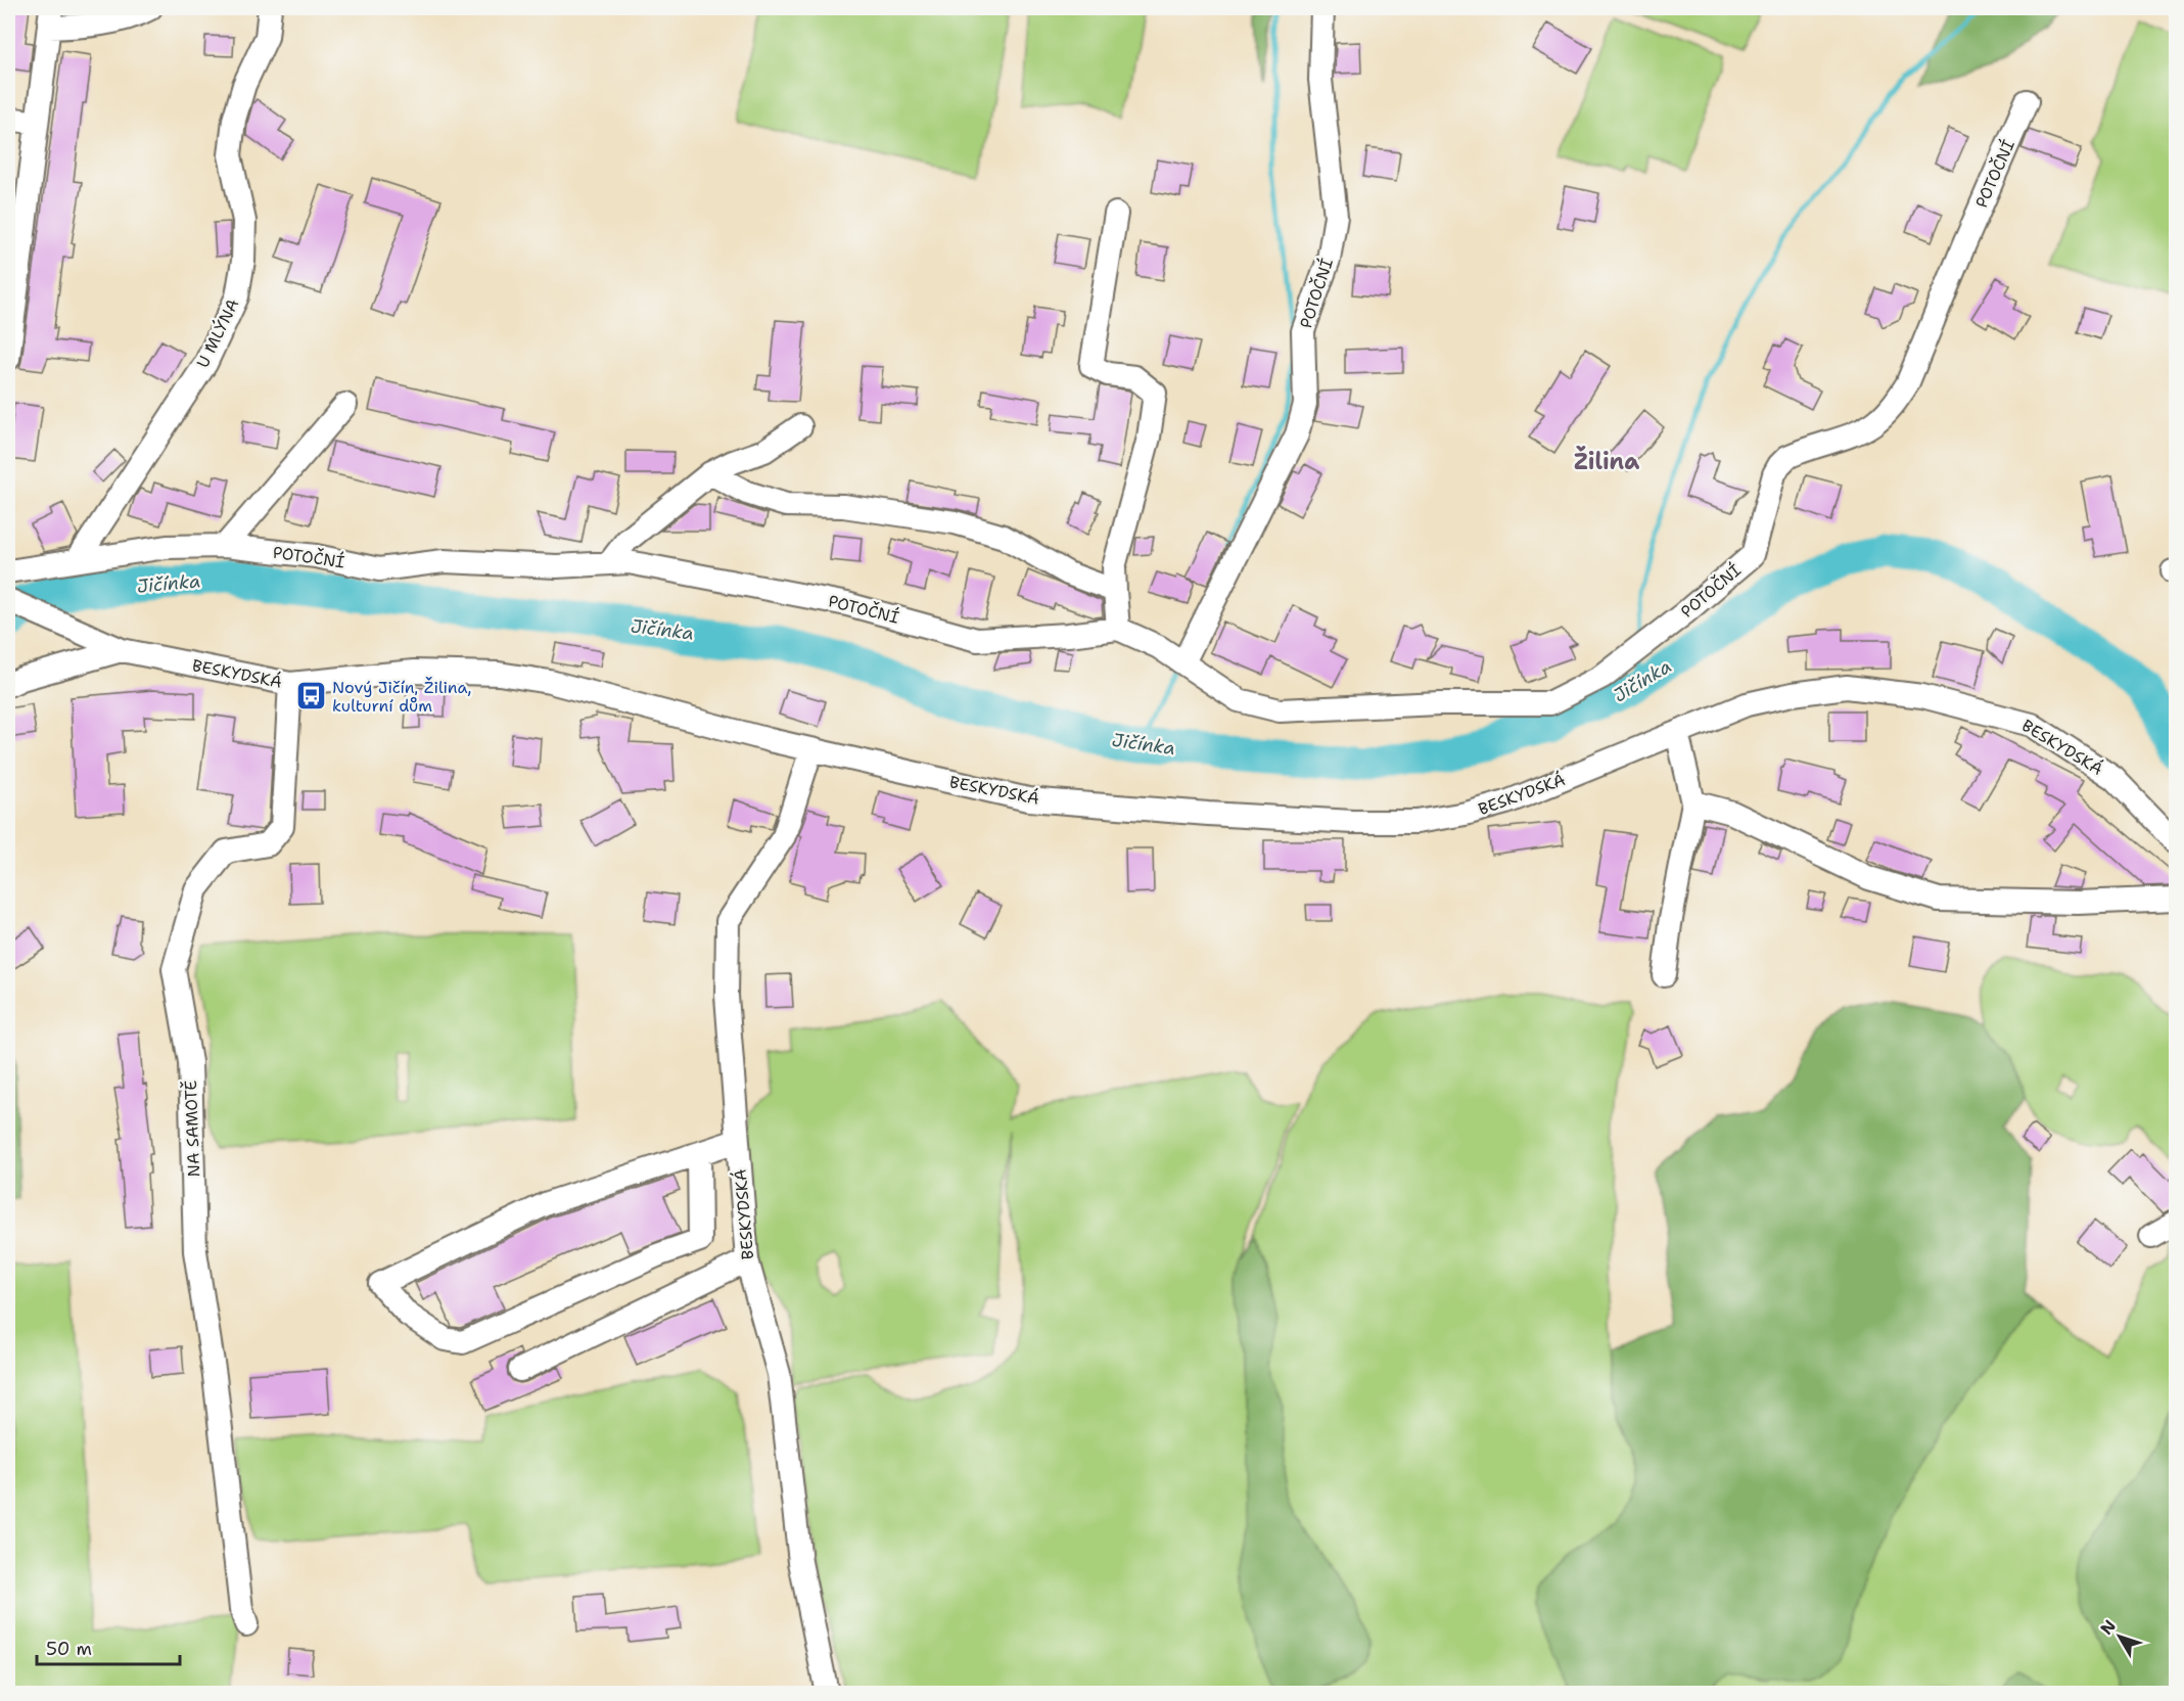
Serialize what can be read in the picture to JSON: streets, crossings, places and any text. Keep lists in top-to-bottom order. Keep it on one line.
{"streets":{"street":["POTOČNÍ","U MLÝNA","BESKYDSKÁ","NA SAMOTĚ"]},"crossings":[["POTOČNÍ","U MLÝNA"],["BESKYDSKÁ","NA SAMOTĚ"]],"districts":["Žilina"],"water":["Jičínka"],"places":{"bus stop":["Nový Jičín, Žilina, kulturní dům"]},"scale_bar":"50 m","north":"top left"}
